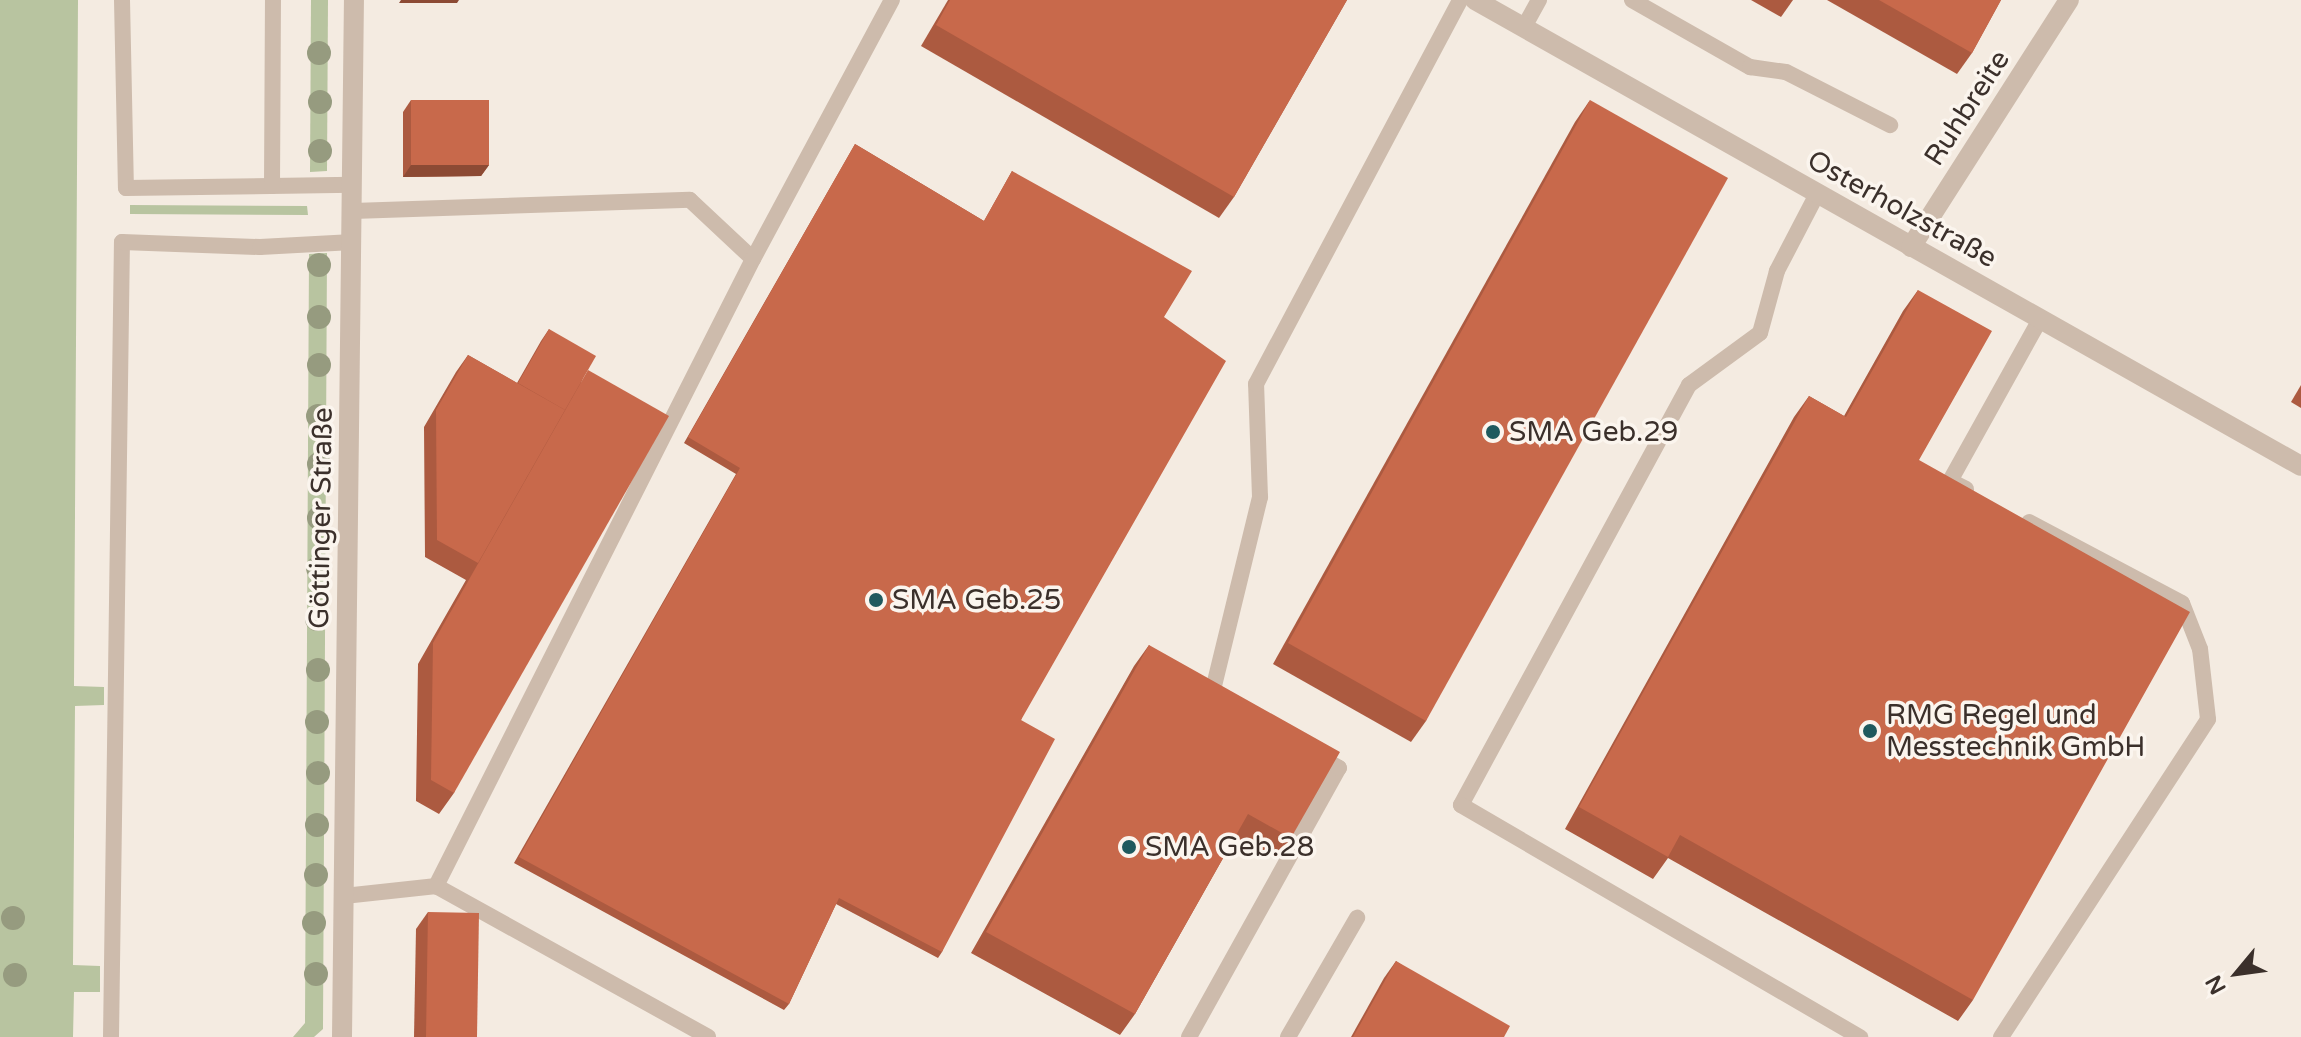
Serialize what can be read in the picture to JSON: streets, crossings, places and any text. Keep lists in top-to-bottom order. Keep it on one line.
{"streets":{"street":["Ruhbreite","Osterholzstraße","Göttinger Straße"]},"crossings":[["Ruhbreite","Osterholzstraße"]],"places":["SMA Geb.29","SMA Geb.25","RMG Regel und Messtechnik GmbH","SMA Geb.28"],"north":"bottom left"}
